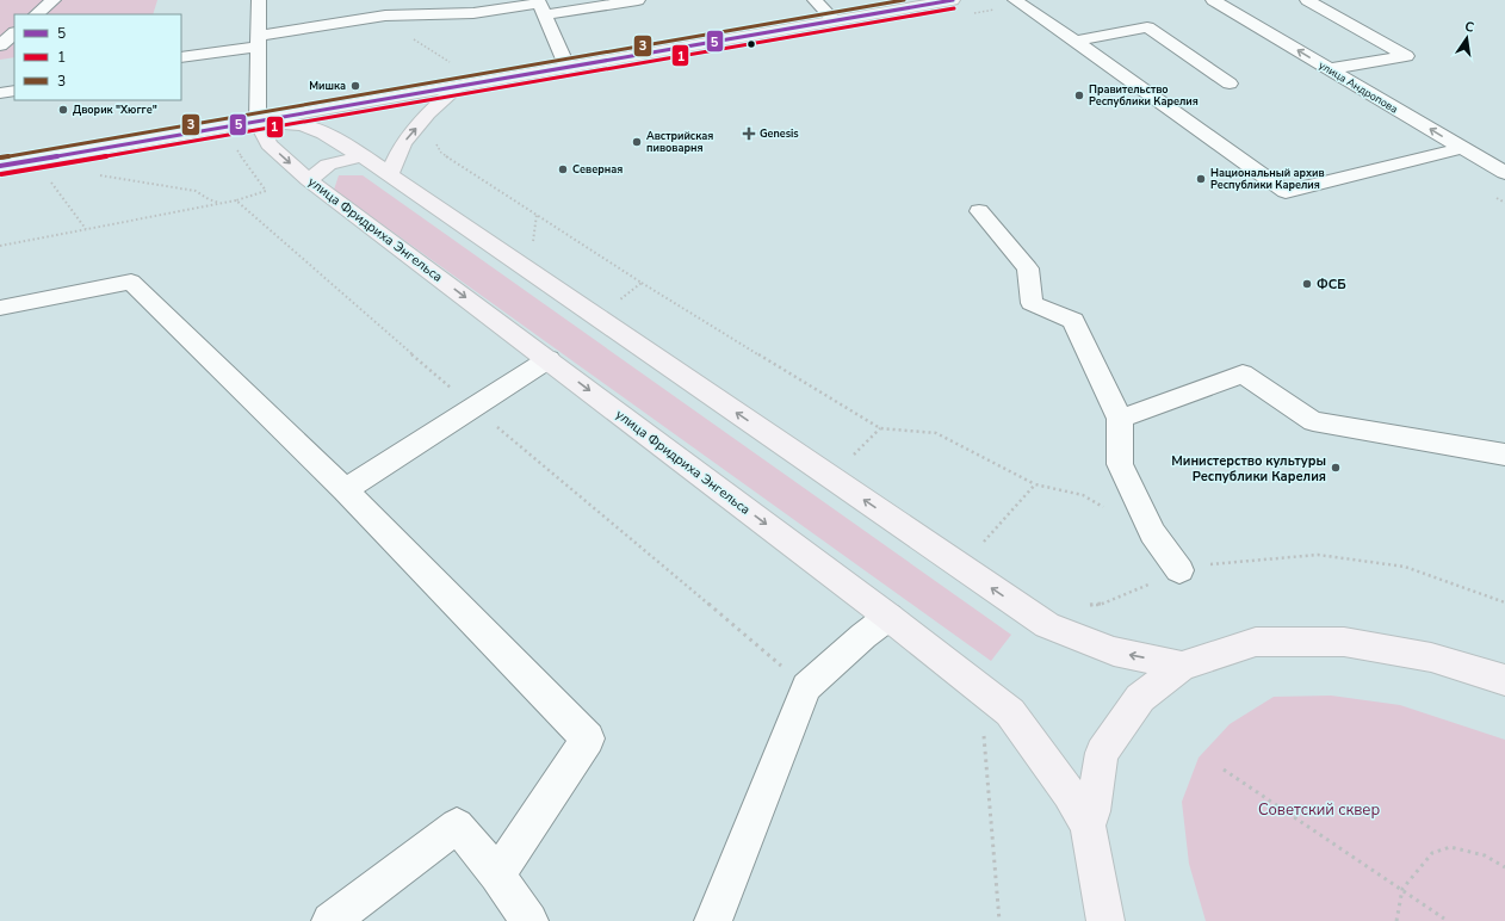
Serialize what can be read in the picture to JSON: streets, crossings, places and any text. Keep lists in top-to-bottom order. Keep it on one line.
{"streets":{"main road":["улица Фридриха Энгельса"],"street":["улица Андропова"]},"one_way":["улица Андропова","улица Фридриха Энгельса"],"parks":["Советский сквер"],"places":{"other":["Мишка","Правительство Республики Карелия","Дворик \"Хюгге\"","Австрийская пивоварня","Северная","Национальный архив Республики Карелия","ФСБ","Министерство культуры Республики Карелия"],"health":["Genesis"]},"lines":["transit line 5","transit line 3","transit line 1"],"legend":["5","1","3"],"north":"top"}
